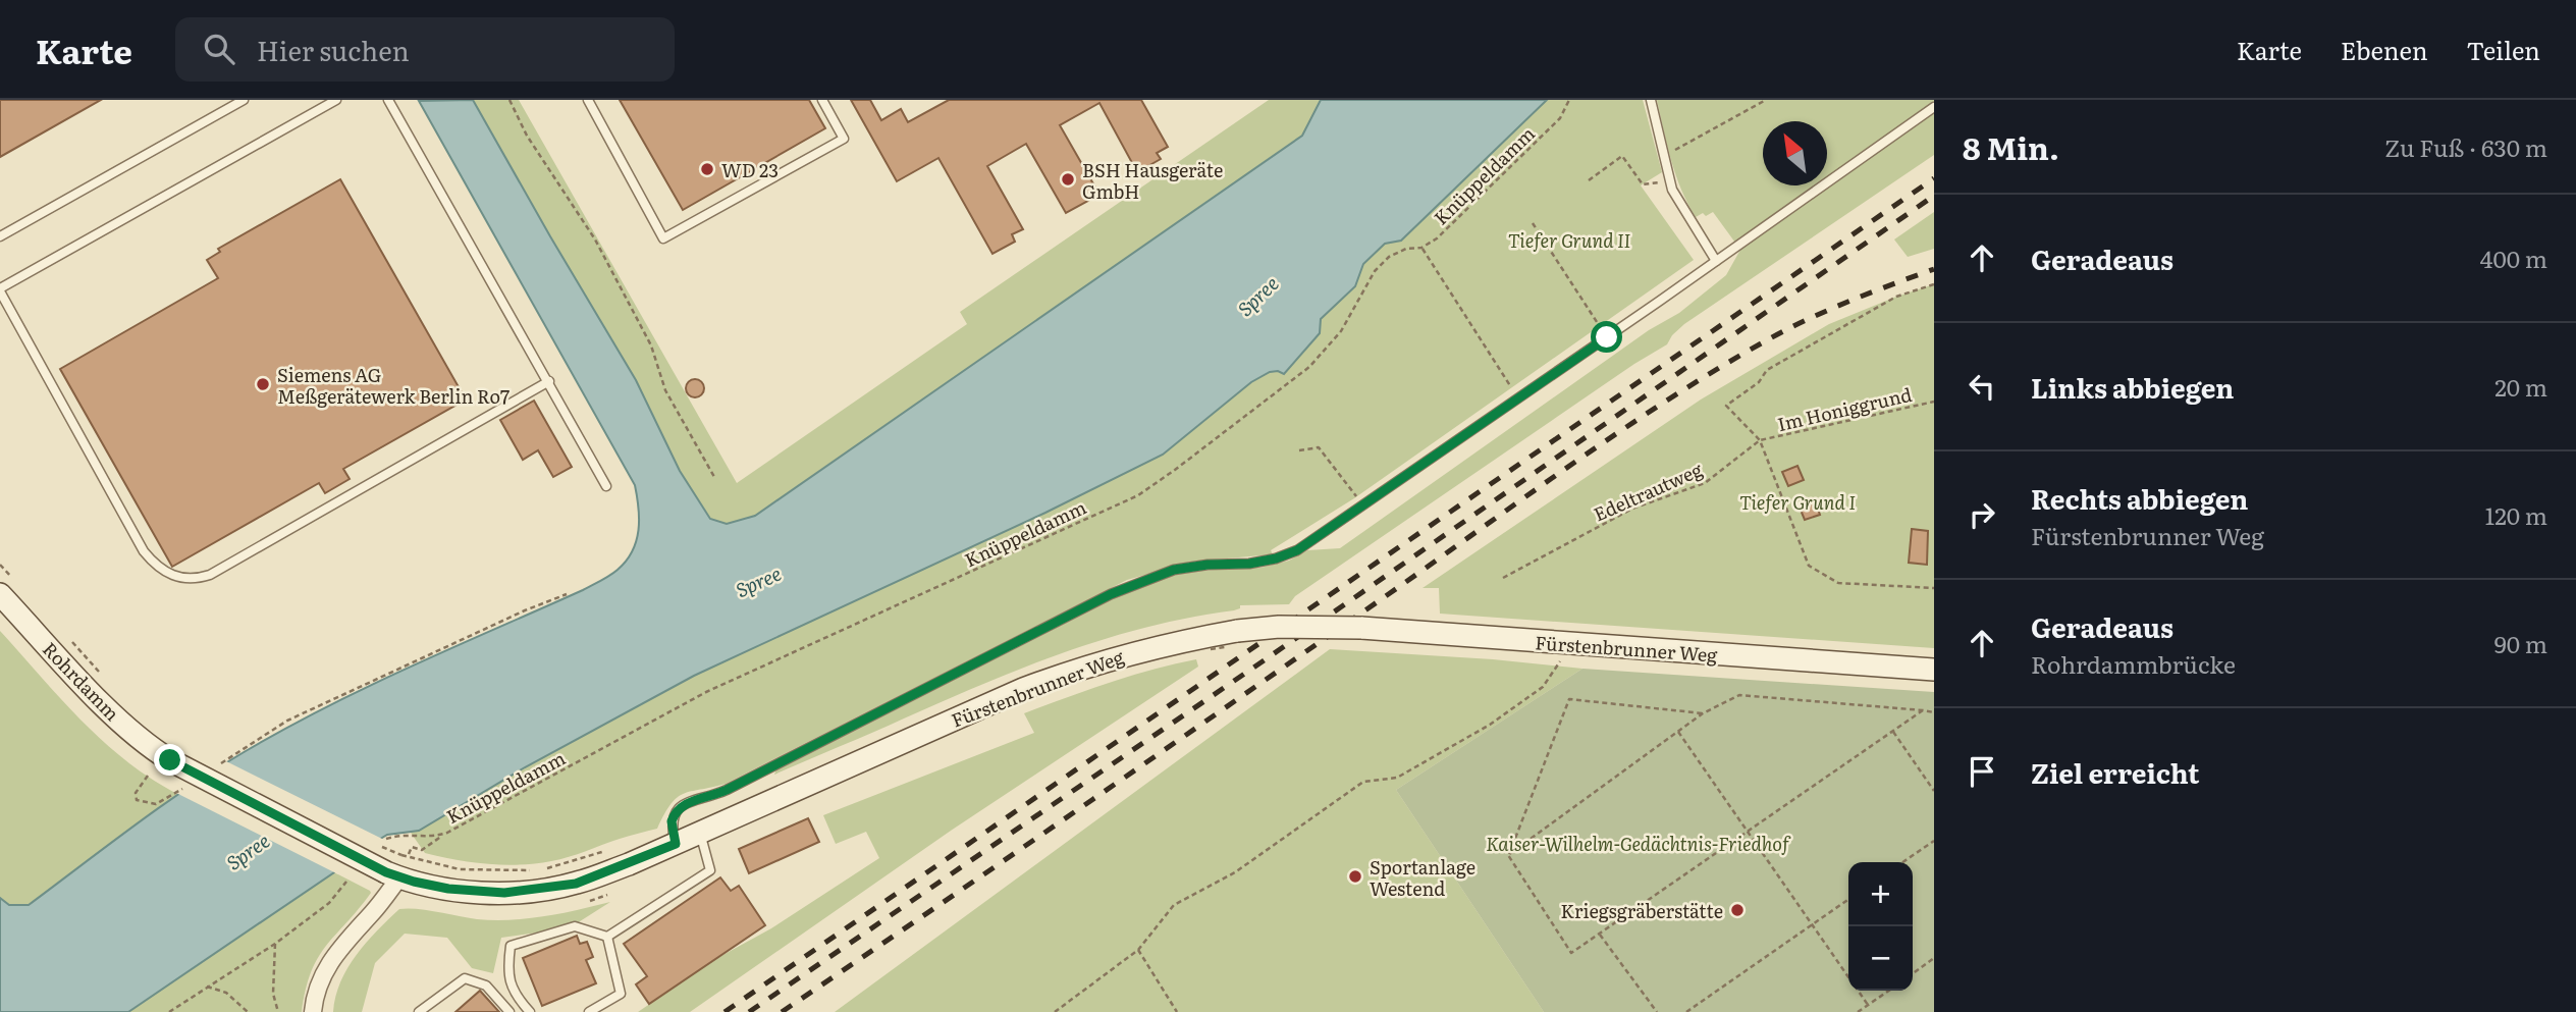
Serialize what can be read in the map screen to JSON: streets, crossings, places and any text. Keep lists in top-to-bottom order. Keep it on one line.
{"streets":{"main road":["Fürstenbrunner Weg","Rohrdamm"],"path":["Knüppeldamm","Im Honiggrund","Edeltrautweg"]},"crossings":[["Im Honiggrund","Edeltrautweg"],["Fürstenbrunner Weg","Rohrdamm"]],"water":["Spree"],"parks":["Tiefer Grund II","Tiefer Grund I","Kaiser-Wilhelm-Gedächtnis-Friedhof"],"places":["WD 23","BSH Hausgeräte GmbH","Siemens AG Meßgerätewerk Berlin Ro7","Sportanlage Westend","Kriegsgräberstätte"],"north":"top left","page":{"header":"Karte","search":"Hier suchen","nav":["Karte","Ebenen","Teilen"],"heading":["8 Min.","Zu Fuß · 630 m"],"list":[["Geradeaus","400 m"],["Links abbiegen","20 m"],["Rechts abbiegen","Fürstenbrunner Weg","120 m"],["Geradeaus","Rohrdammbrücke","90 m"],"Ziel erreicht"],"map_buttons":["+","−"]}}
